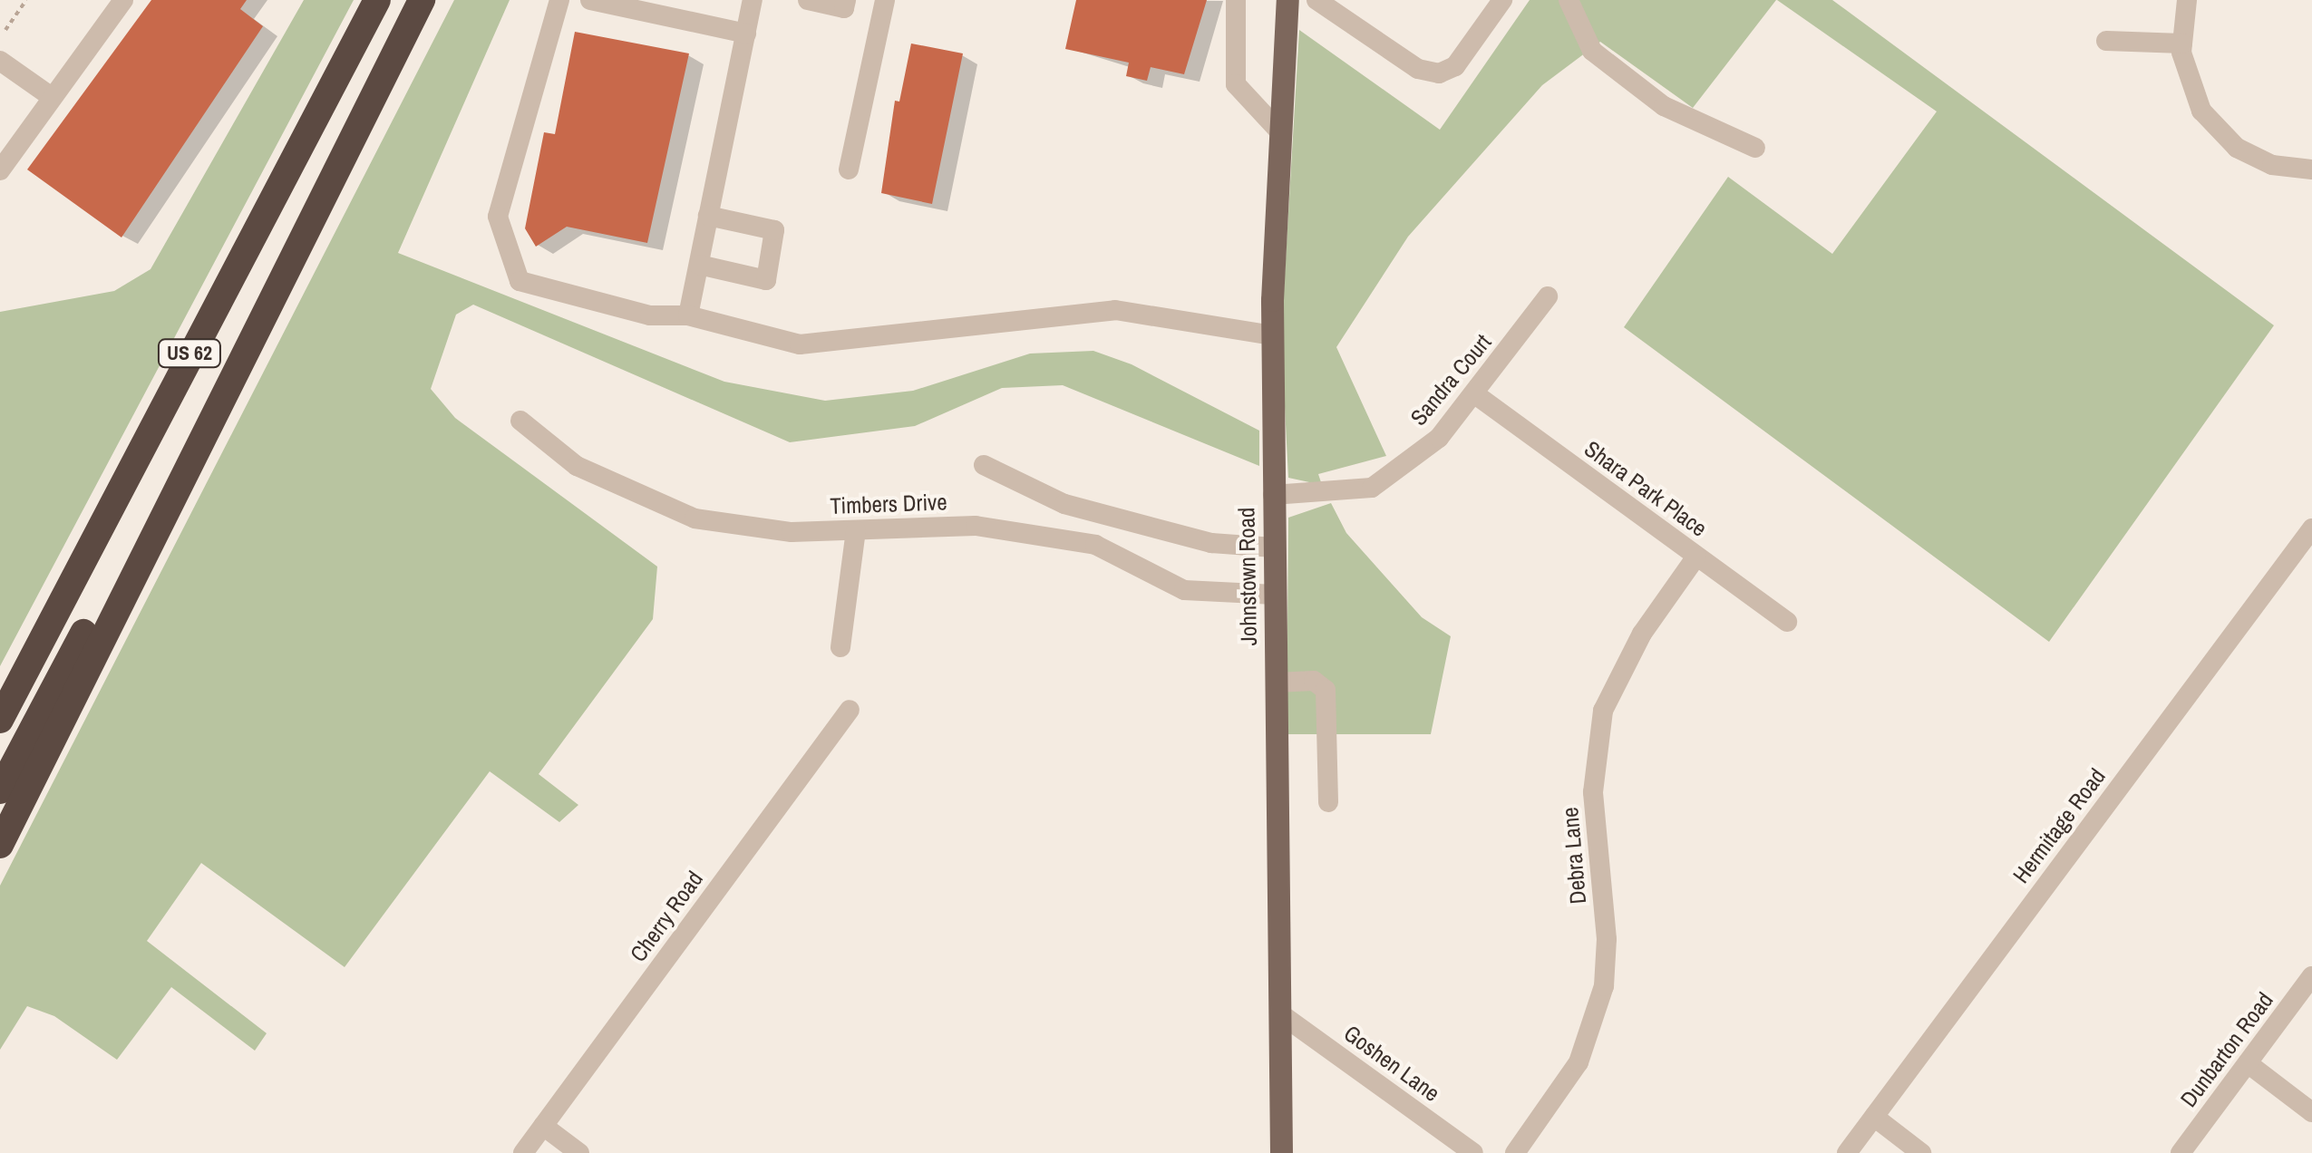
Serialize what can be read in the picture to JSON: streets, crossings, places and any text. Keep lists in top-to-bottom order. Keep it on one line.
{"streets":{"highway":["US 62"],"main road":["Johnstown Road"],"street":["Sandra Court","Shara Park Place","Timbers Drive","Hermitage Road","Debra Lane","Cherry Road","Dunbarton Road","Goshen Lane"]},"crossings":[["Sandra Court","Shara Park Place"],["Sandra Court","Johnstown Road"],["Shara Park Place","Debra Lane"],["Timbers Drive","Johnstown Road"],["Johnstown Road","Goshen Lane"]]}
